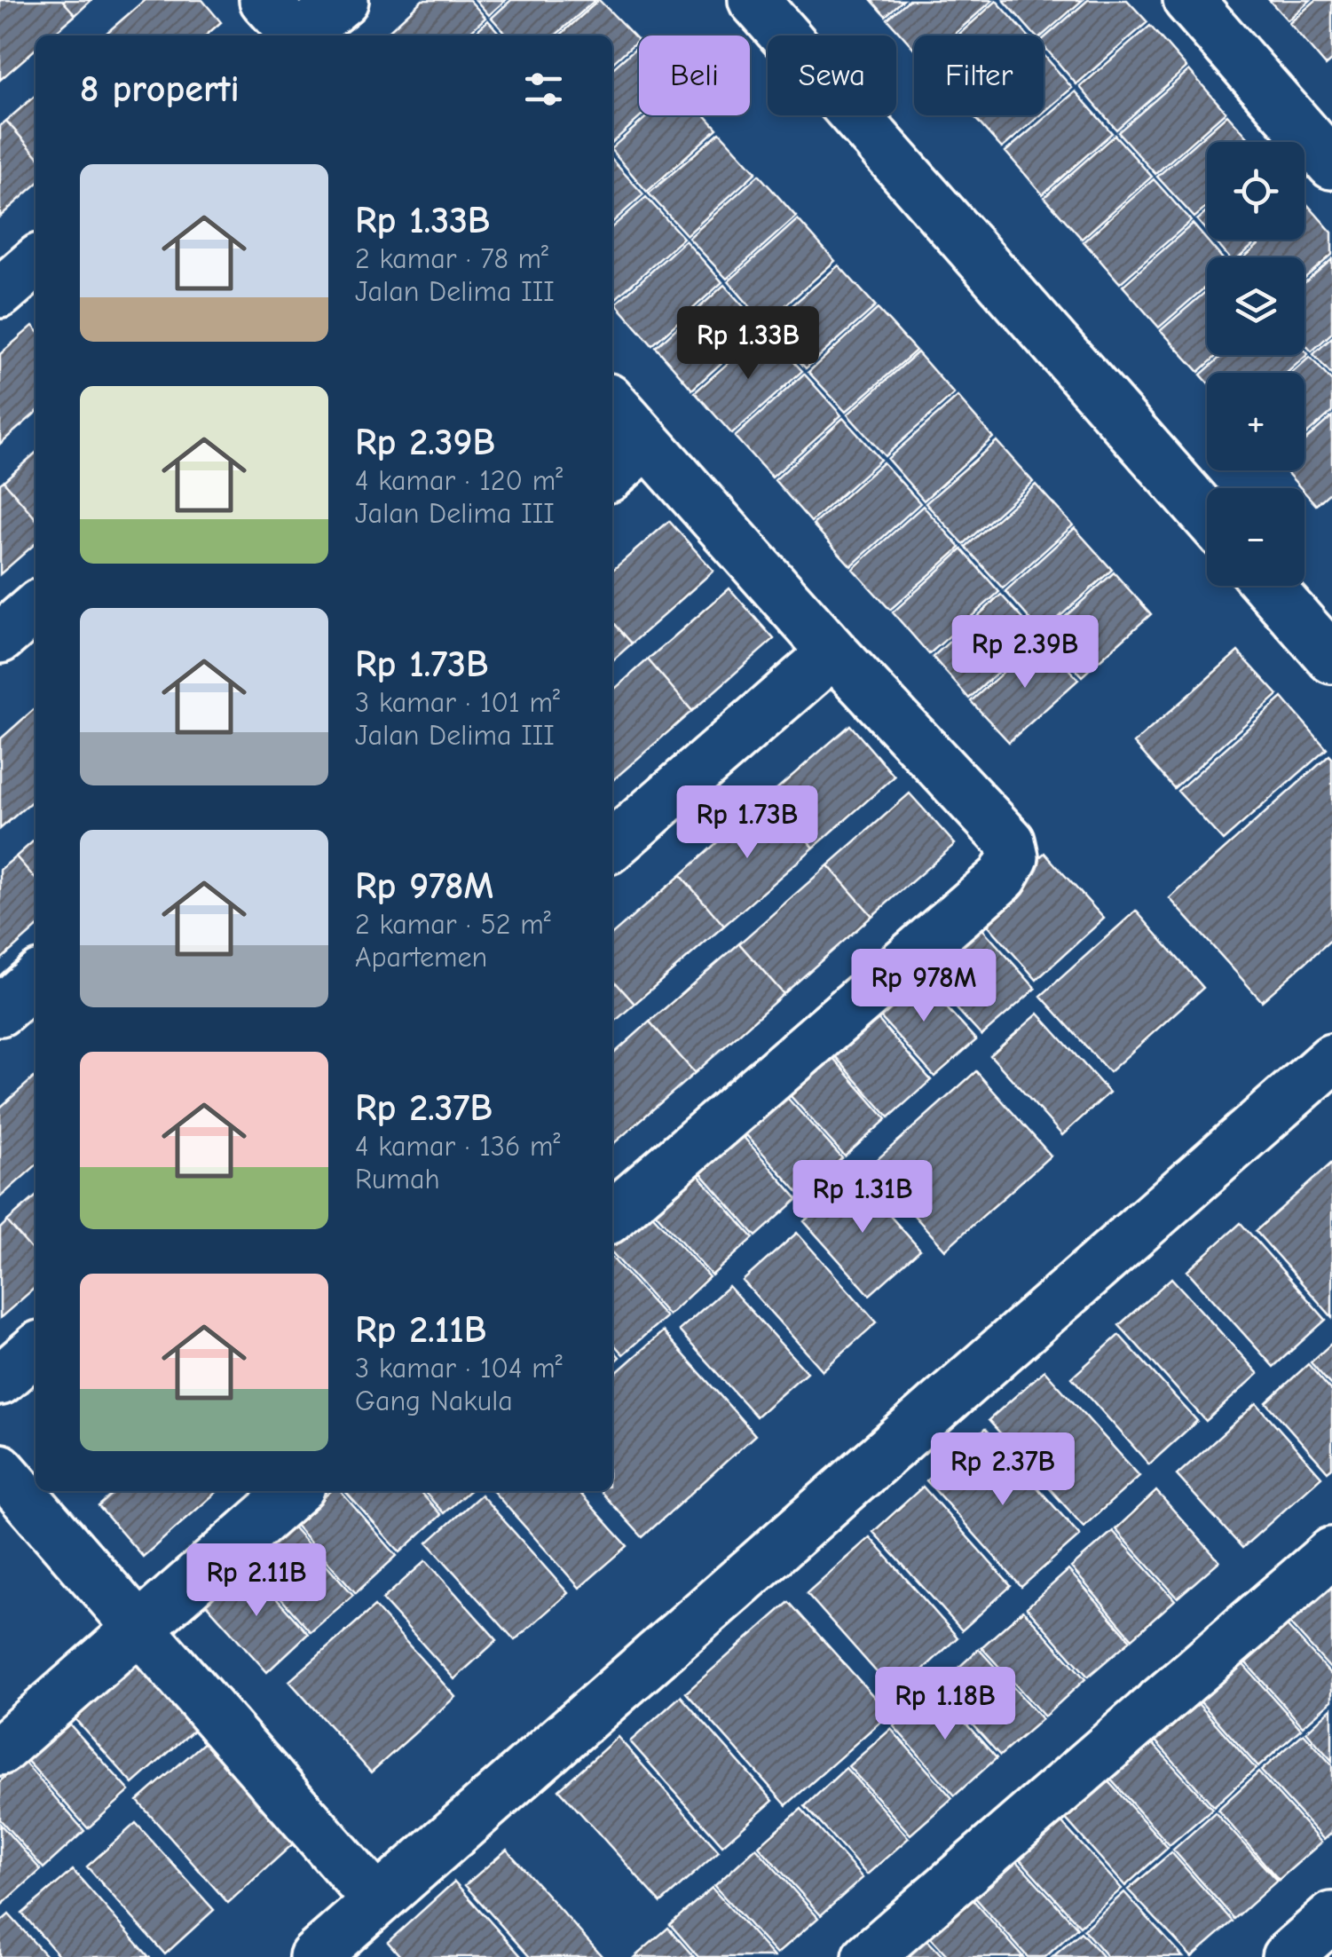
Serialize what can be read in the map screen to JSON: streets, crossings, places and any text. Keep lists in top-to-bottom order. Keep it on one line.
{"page":{"chip":["Beli","Sewa","Filter"],"heading":"8 properti","map_buttons":["+","−"],"list":[{"name":"Rp 1.33B","note":"2 kamar · 78 m² · Jalan Delima III"},{"name":"Rp 2.39B","note":"4 kamar · 120 m² · Jalan Delima III"},{"name":"Rp 1.73B","note":"3 kamar · 101 m² · Jalan Delima III"},{"name":"Rp 978M","note":"2 kamar · 52 m² · Apartemen"},{"name":"Rp 2.37B","note":"4 kamar · 136 m² · Rumah"},{"name":"Rp 2.11B","note":"3 kamar · 104 m² · Gang Nakula"}],"price":["Rp 1.33B","Rp 2.39B","Rp 1.73B","Rp 978M","Rp 1.31B","Rp 2.37B","Rp 2.11B","Rp 1.18B"]}}
